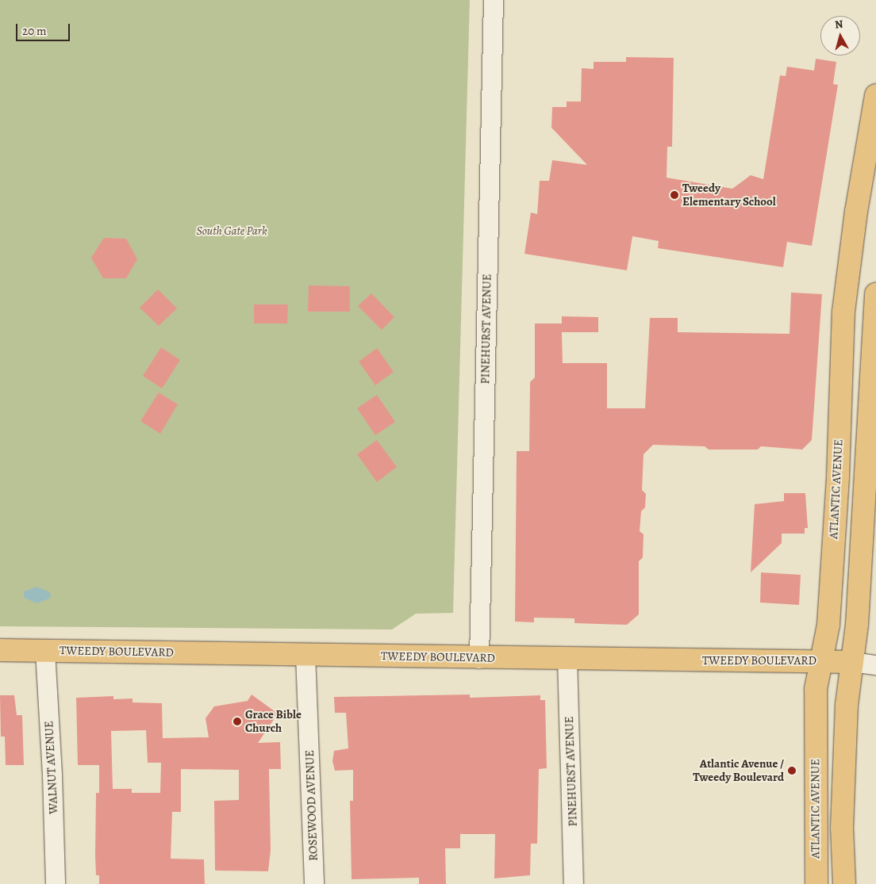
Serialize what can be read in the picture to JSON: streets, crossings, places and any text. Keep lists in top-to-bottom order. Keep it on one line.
{"streets":{"main road":["ATLANTIC AVENUE","TWEEDY BOULEVARD"],"street":["PINEHURST AVENUE","WALNUT AVENUE","ROSEWOOD AVENUE"]},"crossings":[["PINEHURST AVENUE","TWEEDY BOULEVARD"],["ATLANTIC AVENUE","TWEEDY BOULEVARD"],["TWEEDY BOULEVARD","WALNUT AVENUE"],["TWEEDY BOULEVARD","ROSEWOOD AVENUE"]],"parks":["South Gate Park"],"places":["Tweedy Elementary School","Grace Bible Church","Atlantic Avenue / Tweedy Boulevard"],"scale_bar":"20 m","north":"top"}
